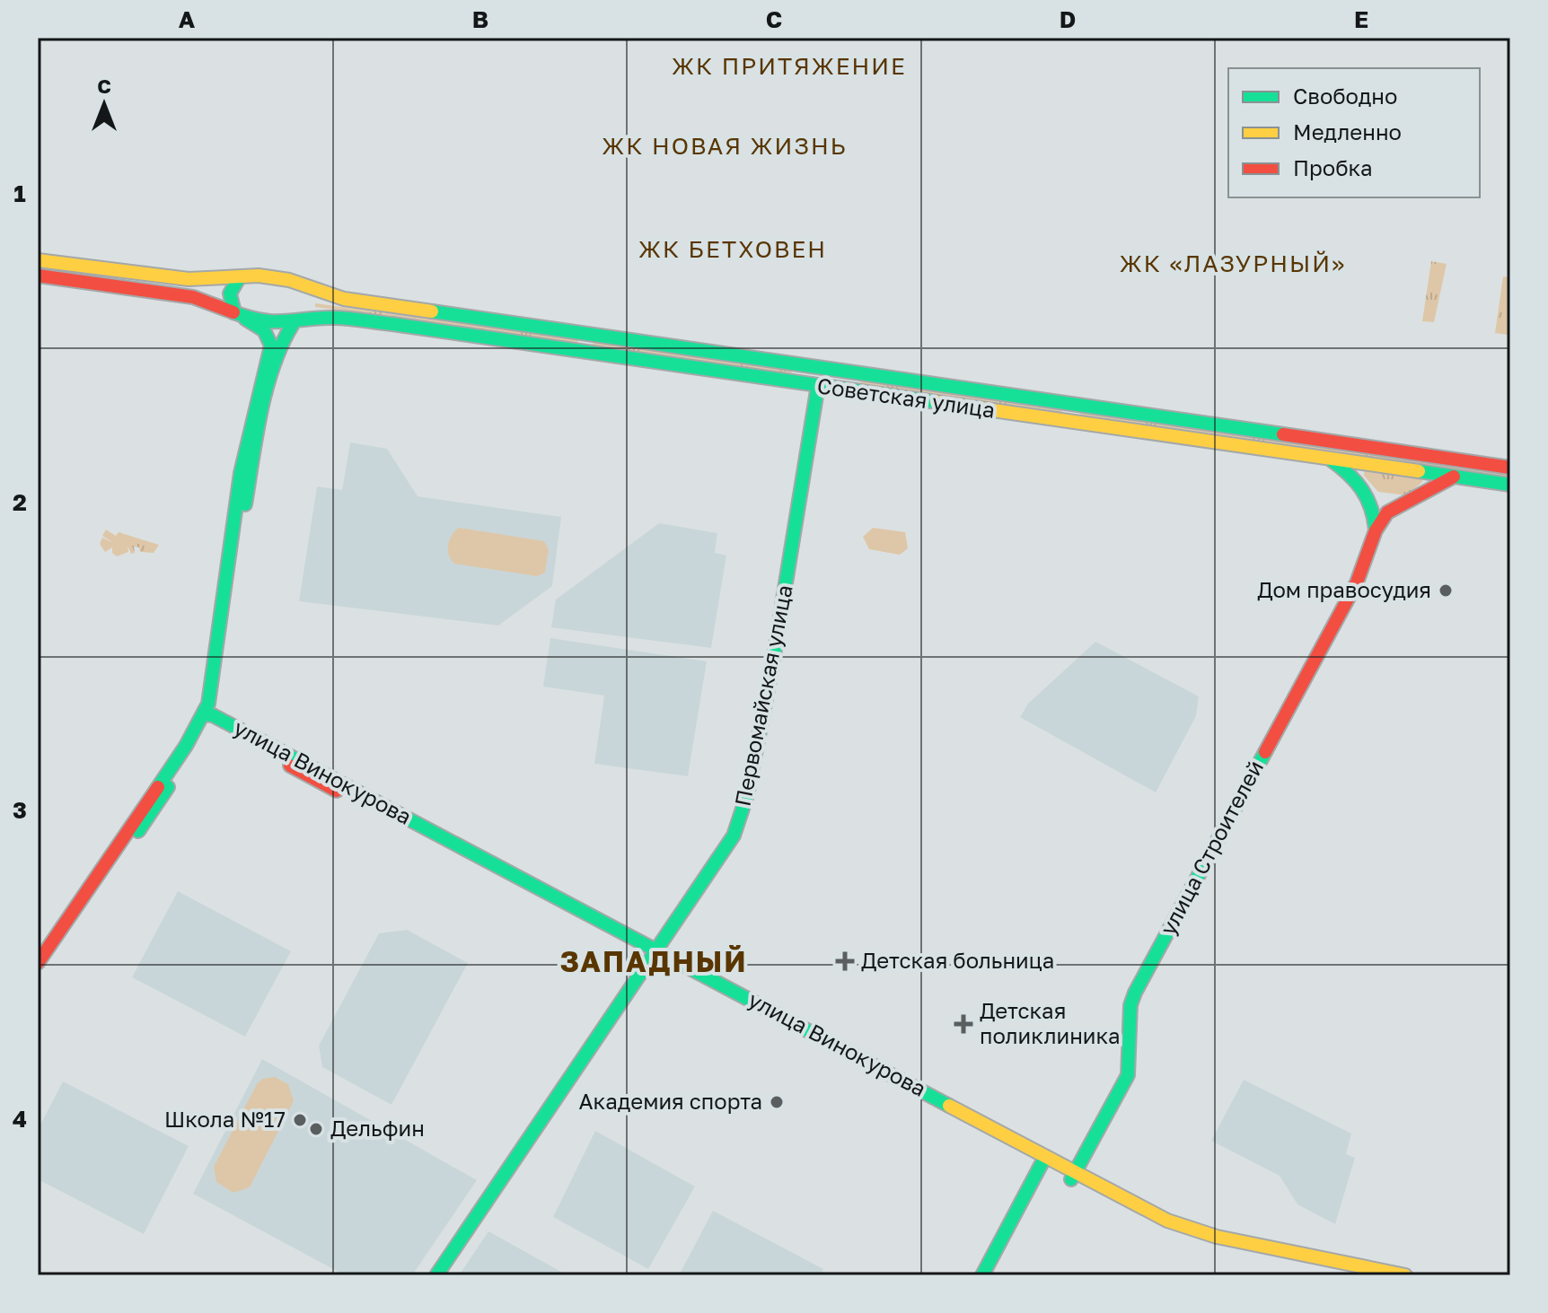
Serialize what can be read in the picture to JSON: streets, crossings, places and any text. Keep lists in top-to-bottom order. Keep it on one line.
{"streets":{"main road":["Советская улица","Первомайская улица","улица Винокурова","улица Строителей"]},"crossings":[["Советская улица","Первомайская улица"],["Советская улица","улица Строителей"],["Первомайская улица","улица Винокурова"],["улица Винокурова","улица Строителей"]],"districts":["ЖК ПРИТЯЖЕНИЕ","ЖК НОВАЯ ЖИЗНЬ","ЖК БЕТХОВЕН","ЖК «ЛАЗУРНЫЙ»","ЗАПАДНЫЙ"],"places":{"other":["Дом правосудия","Академия спорта","Школа №17","Дельфин"],"health":["Детская больница","Детская поликлиника"]},"legend":["Свободно","Медленно","Пробка"],"north":"top","grid":{"columns":["A","B","C","D","E"],"rows":["1","2","3","4"]}}
